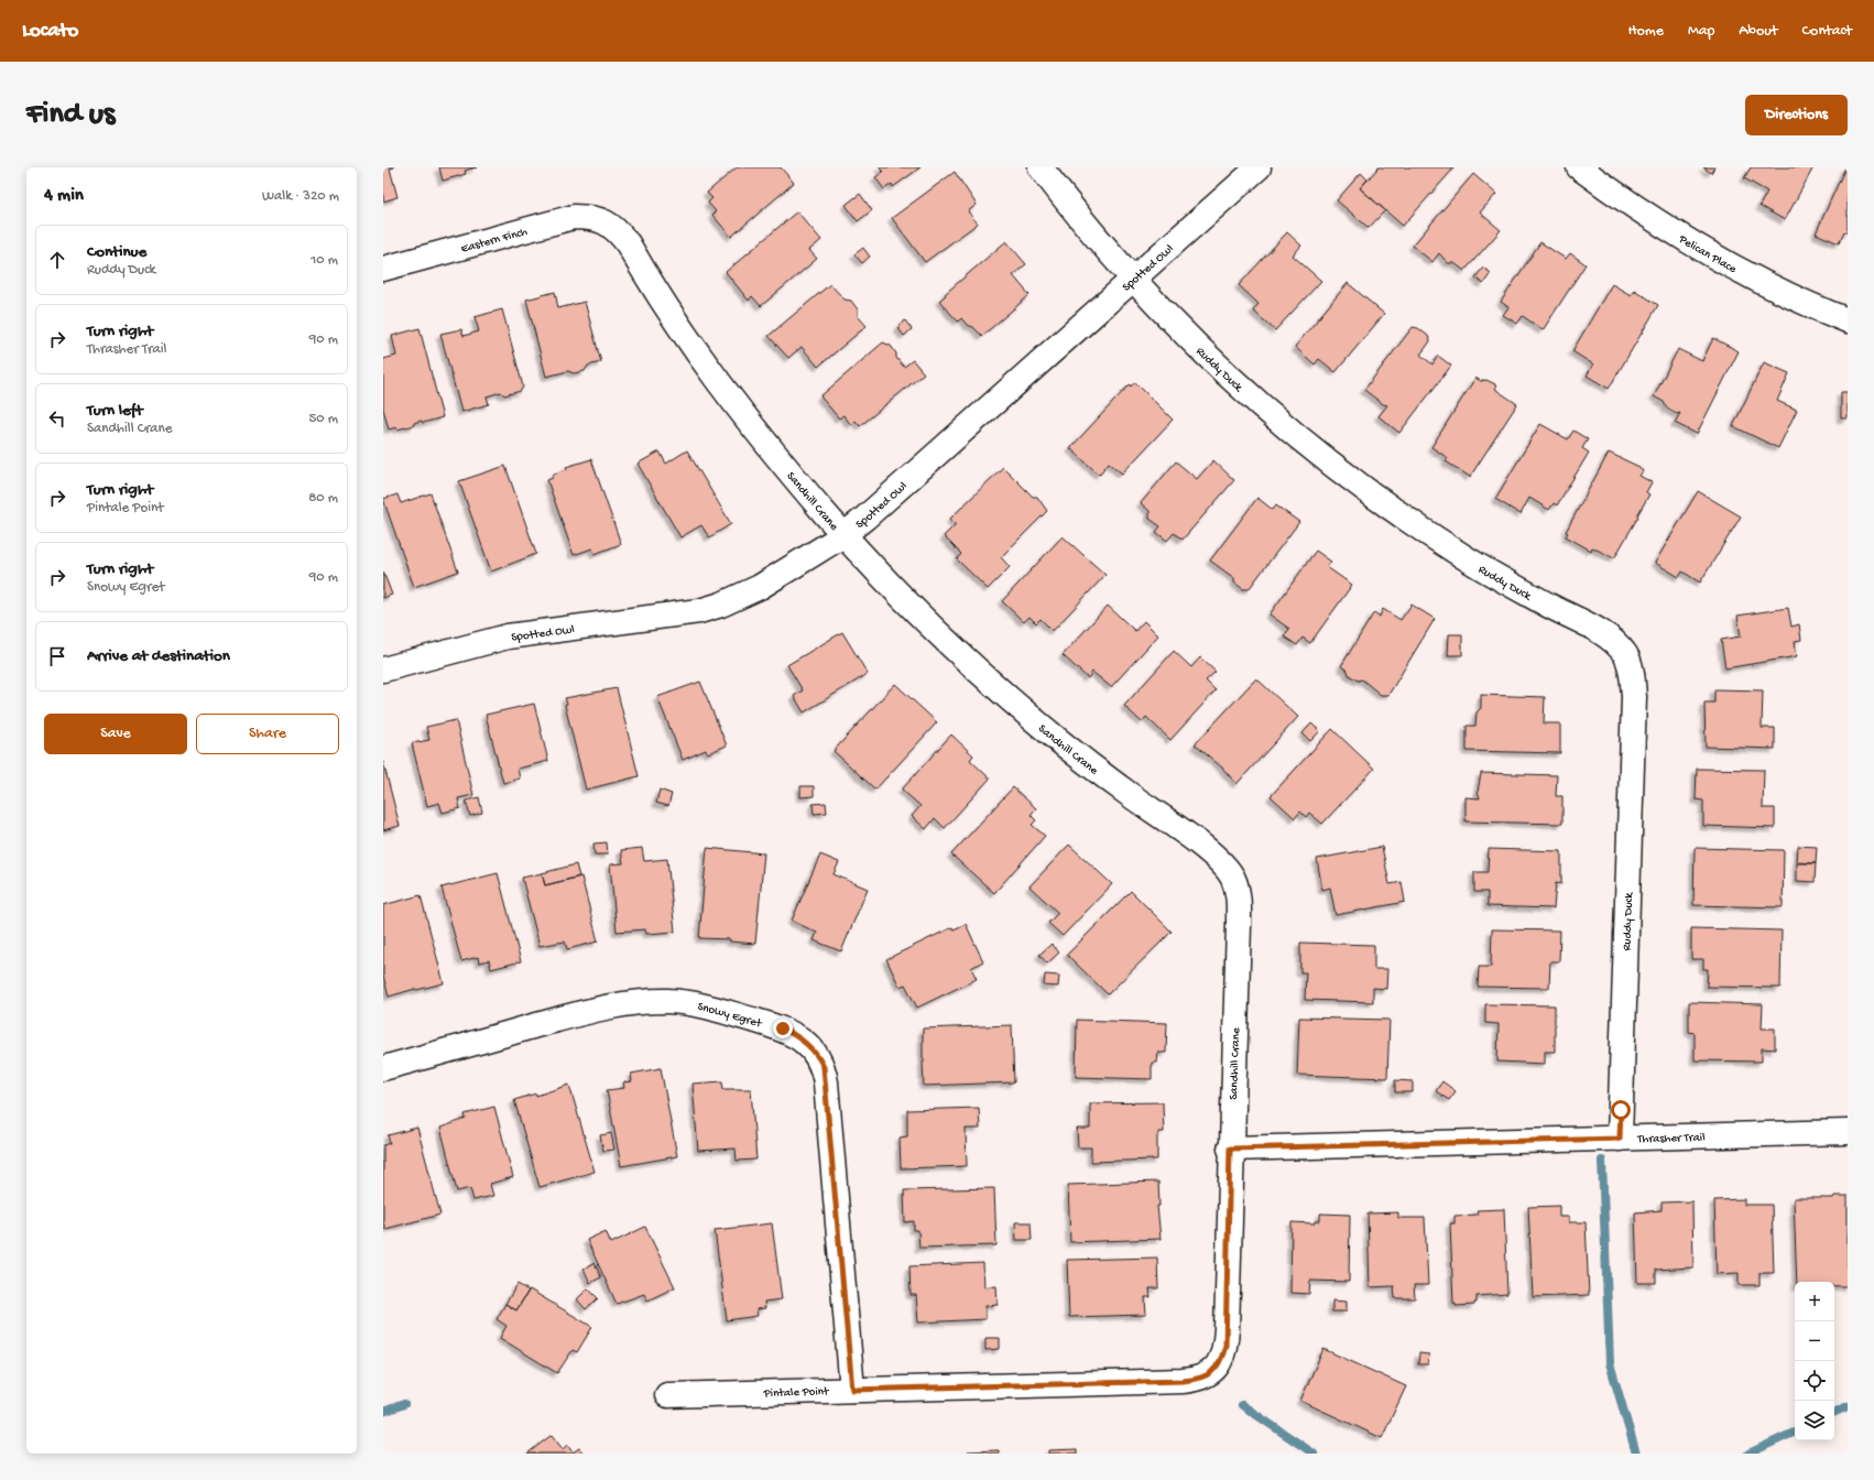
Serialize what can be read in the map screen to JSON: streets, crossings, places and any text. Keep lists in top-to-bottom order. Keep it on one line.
{"streets":{"street":["Eastern Finch","Pelican Place","Spotted Owl","Ruddy Duck","Sandhill Crane","Snowy Egret","Thrasher Trail","Pintale Point"]},"crossings":[["Eastern Finch","Sandhill Crane"],["Spotted Owl","Ruddy Duck"],["Spotted Owl","Sandhill Crane"],["Ruddy Duck","Thrasher Trail"],["Sandhill Crane","Thrasher Trail"],["Sandhill Crane","Pintale Point"],["Snowy Egret","Pintale Point"]],"page":{"header":"Locato","nav":["Home","Map","About","Contact"],"buttons":["Directions",["Save","Share"]],"title":"Find us","heading":["4 min","Walk · 320 m"],"list":[["Continue","Ruddy Duck","10 m"],["Turn right","Thrasher Trail","90 m"],["Turn left","Sandhill Crane","50 m"],["Turn right","Pintale Point","80 m"],["Turn right","Snowy Egret","90 m"],"Arrive at destination"],"map_buttons":["+","−"]}}
